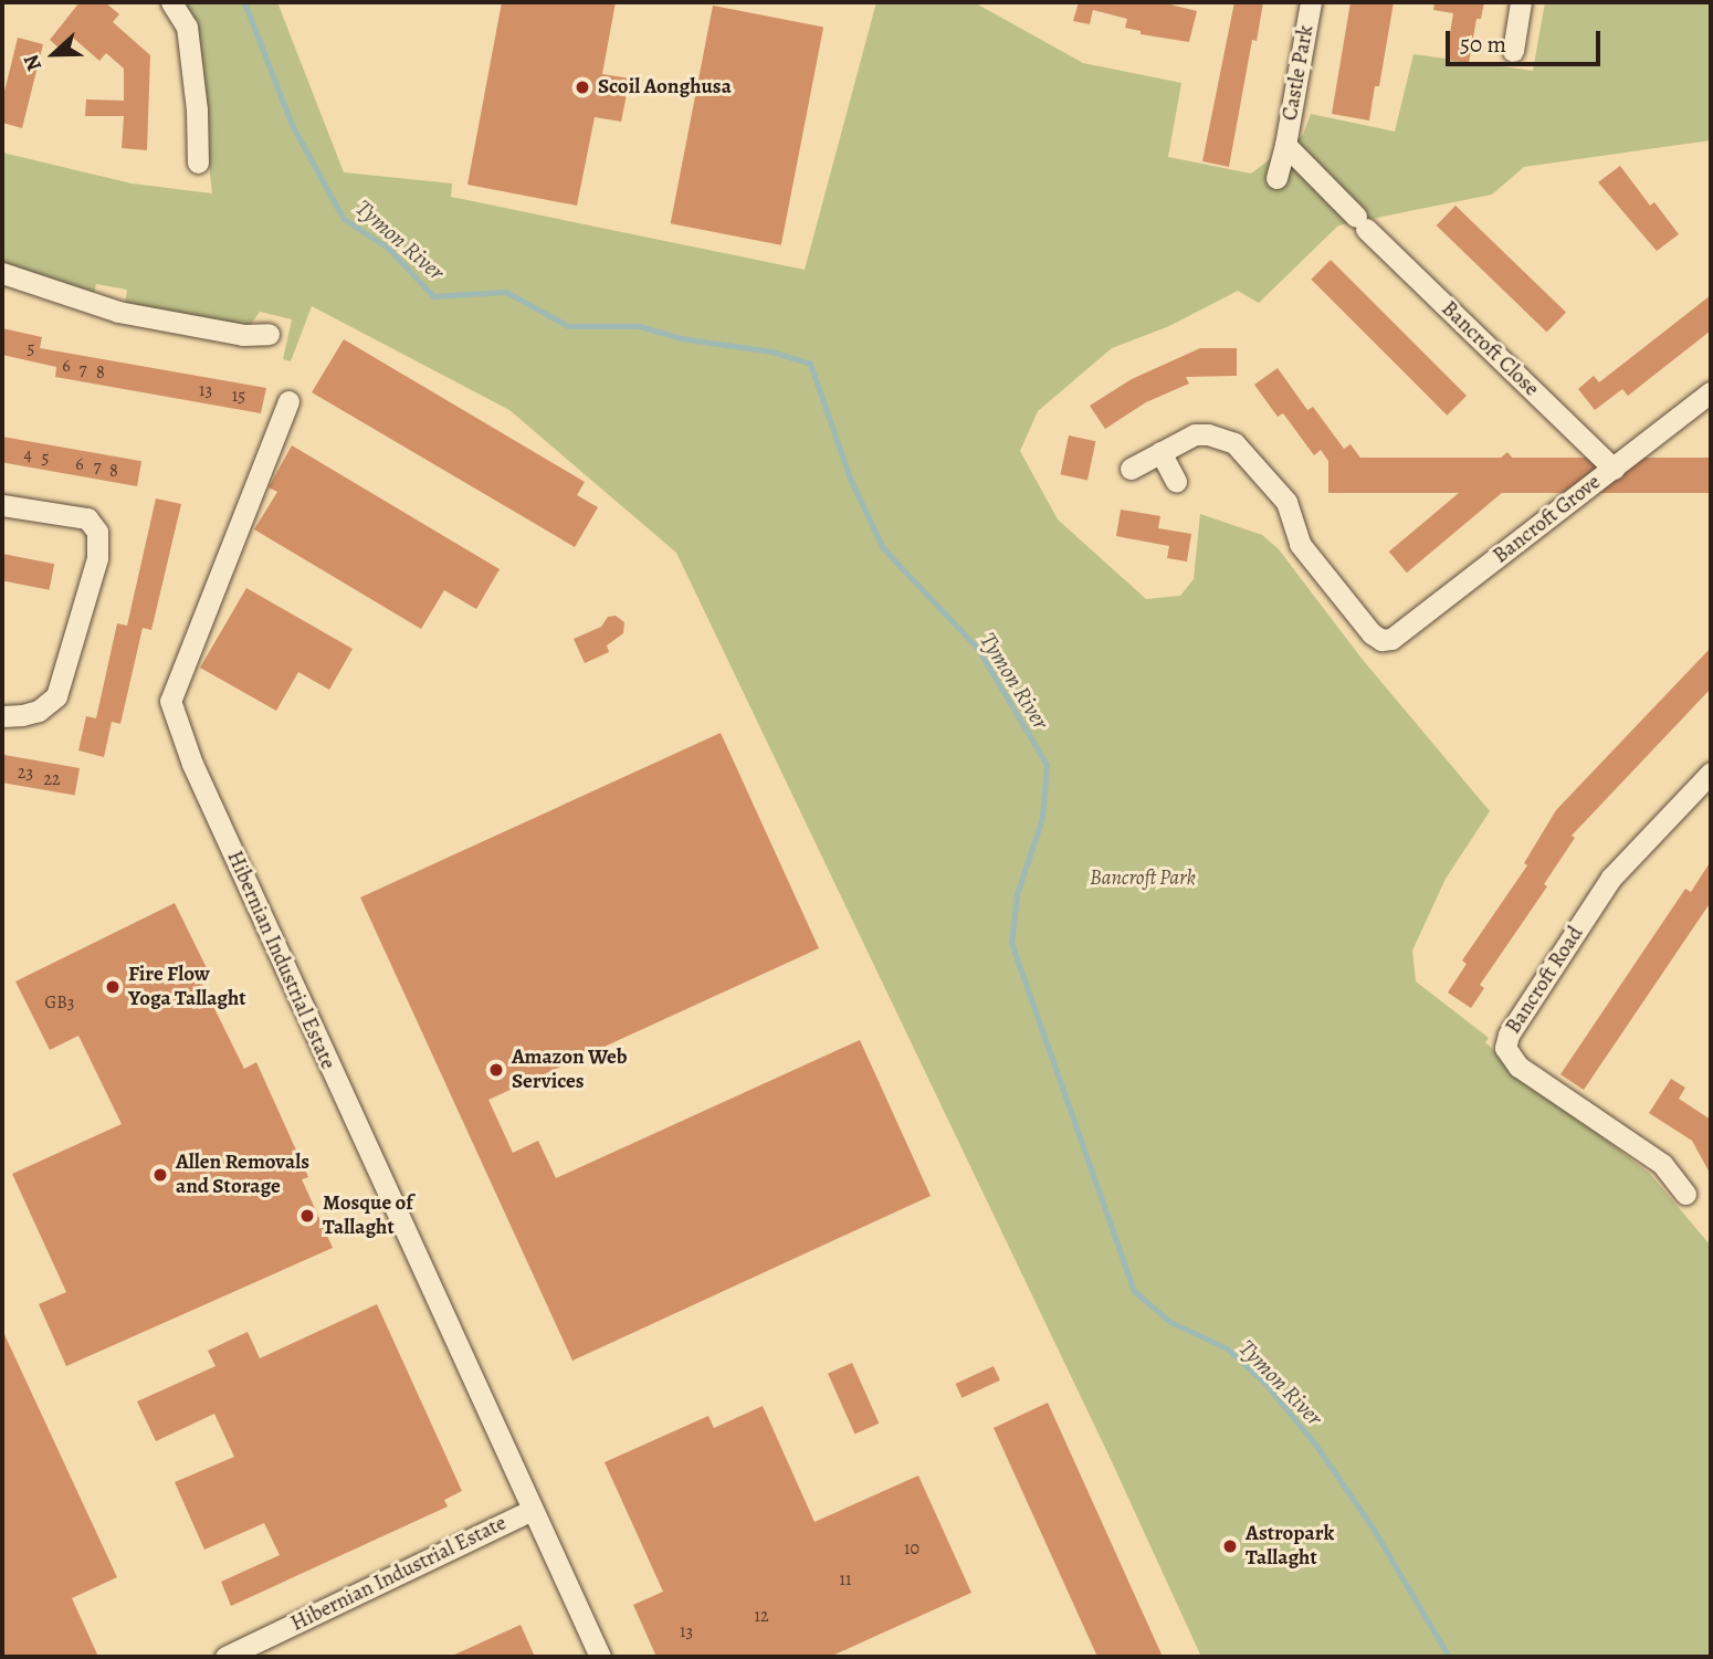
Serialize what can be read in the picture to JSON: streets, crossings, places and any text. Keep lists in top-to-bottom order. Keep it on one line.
{"streets":{"street":["Castle Park","Bancroft Close","Bancroft Grove","Hibernian Industrial Estate","Bancroft Road"]},"crossings":[["Castle Park","Bancroft Close"],["Bancroft Close","Bancroft Grove"]],"water":["Tymon River"],"parks":["Bancroft Park"],"places":["Scoil Aonghusa","Fire Flow Yoga Tallaght","Amazon Web Services","Allen Removals and Storage","Mosque of Tallaght","Astropark Tallaght"],"house_numbers":["5","6","7","8","13","15","4","5","6","7","8","23","22","GB3","10","11","12","13"],"scale_bar":"50 m","north":"left"}
